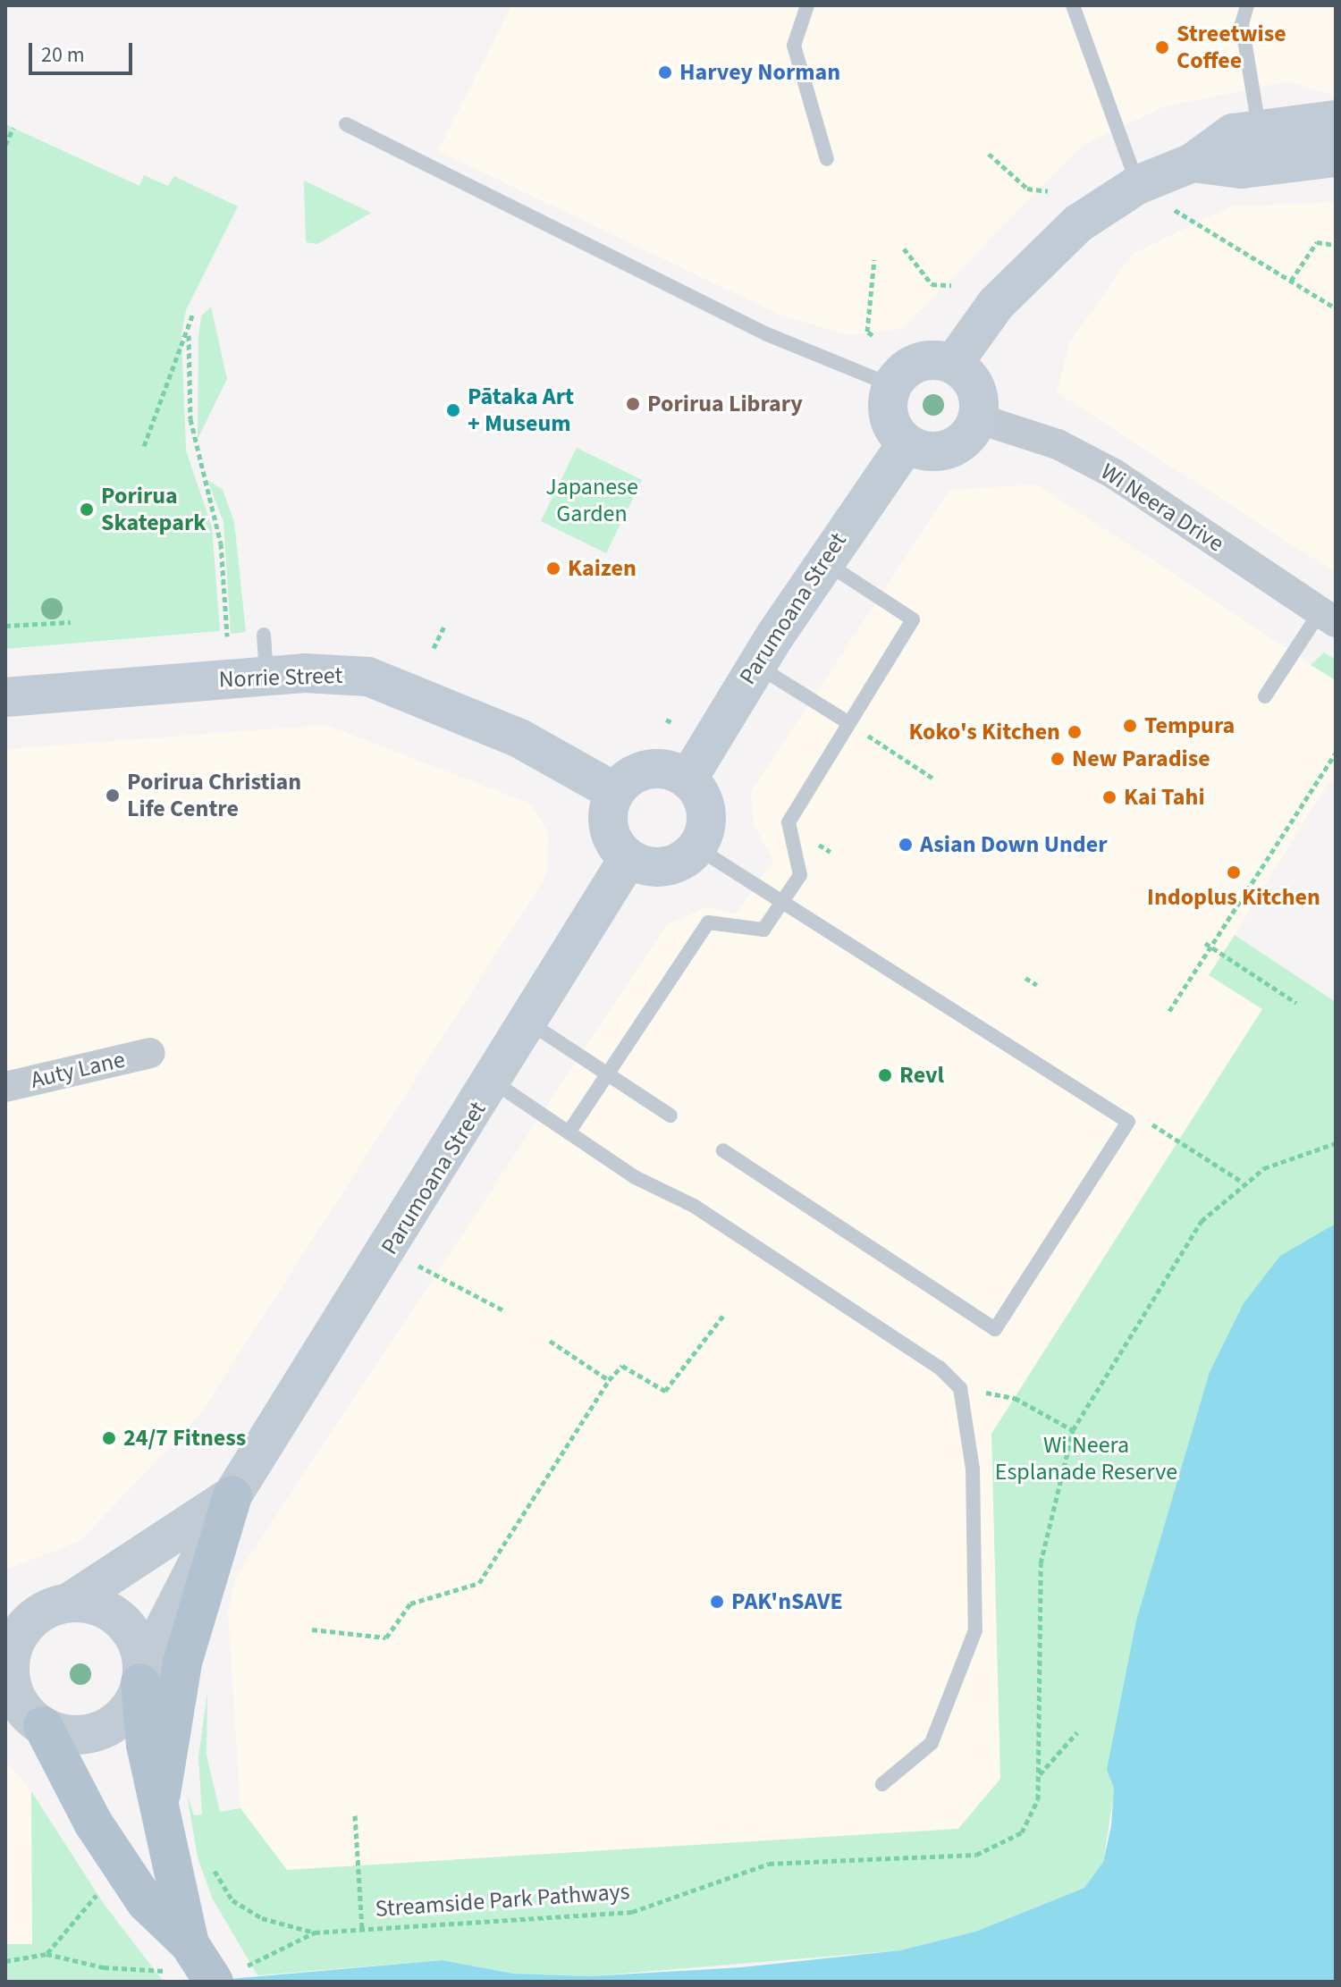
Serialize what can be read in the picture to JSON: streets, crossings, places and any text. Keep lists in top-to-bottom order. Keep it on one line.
{"streets":{"main road":["Parumoana Street","Norrie Street"],"street":["Wi Neera Drive","Auty Lane"],"path":["Streamside Park Pathways"]},"crossings":[["Wi Neera Drive","Parumoana Street"],["Parumoana Street","Norrie Street"]],"parks":["Japanese Garden","Wi Neera Esplanade Reserve"],"places":["Streetwise Coffee","Harvey Norman","Porirua Library","Pātaka Art + Museum","Porirua Skatepark","Kaizen","Tempura","Koko's Kitchen","New Paradise","Porirua Christian Life Centre","Kai Tahi","Asian Down Under","Indoplus Kitchen","Revl","24/7 Fitness","PAK'nSAVE"],"scale_bar":"20 m"}
